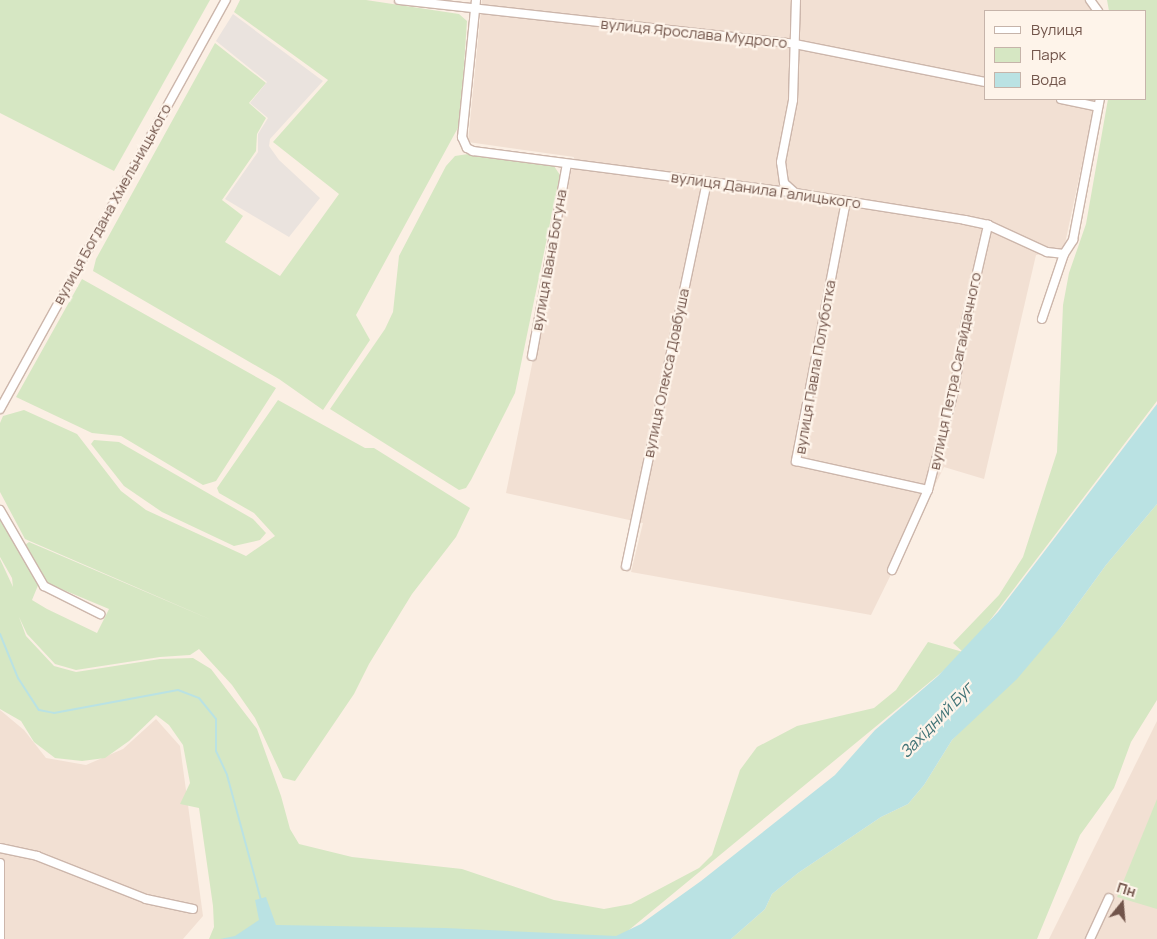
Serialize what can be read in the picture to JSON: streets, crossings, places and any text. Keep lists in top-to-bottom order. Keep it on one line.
{"streets":{"street":["вулиця Ярослава Мудрого","вулиця Данила Галицького","вулиця Богдана Хмельницького","вулиця Івана Богуна","вулиця Павла Полуботка","вулиця Петра Сагайдачного","вулиця Олекса Довбуша"]},"crossings":[["вулиця Ярослава Мудрого","вулиця Данила Галицького"],["вулиця Данила Галицького","вулиця Івана Богуна"],["вулиця Данила Галицького","вулиця Павла Полуботка"],["вулиця Данила Галицького","вулиця Петра Сагайдачного"],["вулиця Данила Галицького","вулиця Олекса Довбуша"],["вулиця Павла Полуботка","вулиця Петра Сагайдачного"]],"water":["Західний Буг"],"legend":["Вулиця","Парк","Вода"],"north":"top"}
